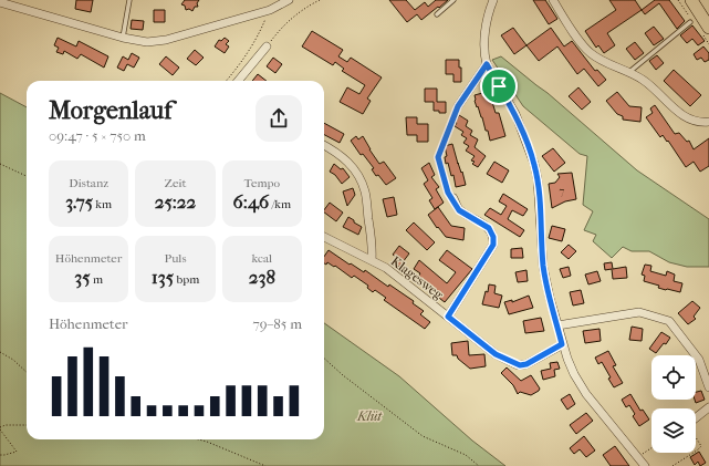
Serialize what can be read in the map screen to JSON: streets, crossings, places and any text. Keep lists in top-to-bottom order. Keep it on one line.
{"streets":{"street":["Klagesweg"]},"parks":["Klüt"],"house_numbers":["7"],"page":{"heading":["Morgenlauf","09:47 · 5 × 750 m"],"stats":[["Distanz","3.75 km"],["Zeit","25:22"],["Tempo","6:46 /km"],["Höhenmeter","35 m"],["Puls","135 bpm"],["kcal","238"]],"chart":["Höhenmeter","79–85 m"]}}
